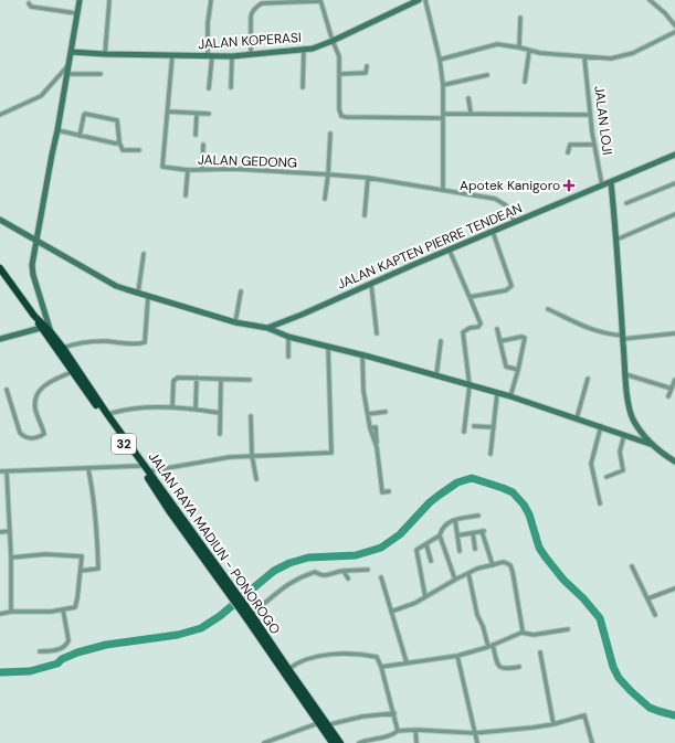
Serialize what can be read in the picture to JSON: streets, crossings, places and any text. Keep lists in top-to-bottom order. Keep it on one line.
{"streets":{"highway":["32","JALAN RAYA MADIUN - PONOROGO"],"street":["JALAN KOPERASI","JALAN LOJI","JALAN GEDONG","JALAN KAPTEN PIERRE TENDEAN"]},"crossings":[["JALAN KOPERASI","JALAN GEDONG"],["JALAN LOJI","JALAN KAPTEN PIERRE TENDEAN"],["JALAN GEDONG","JALAN KAPTEN PIERRE TENDEAN"]],"places":{"health":["Apotek Kanigoro"]}}
